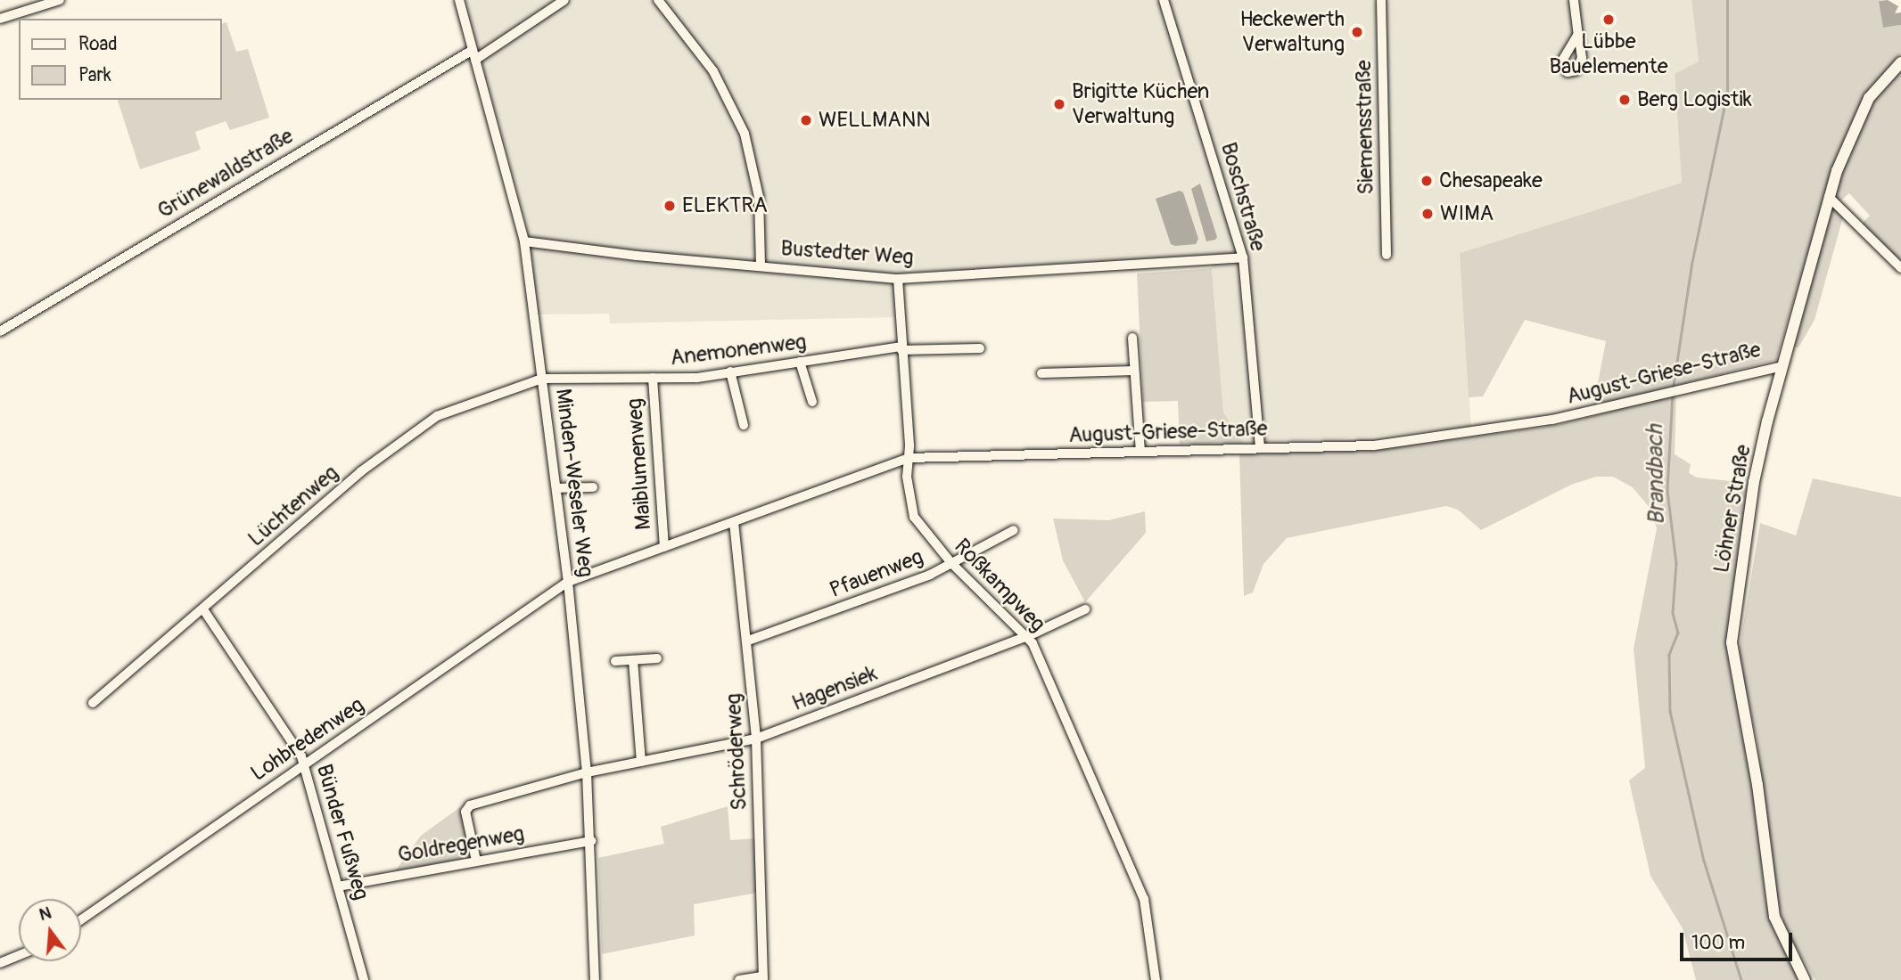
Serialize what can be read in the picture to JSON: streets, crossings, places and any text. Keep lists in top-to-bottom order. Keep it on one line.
{"streets":{"main road":["Löhner Straße"],"street":["Siemensstraße","Grünewaldstraße","Boschstraße","Bustedter Weg","Anemonenweg","August-Griese-Straße","Maiblumenweg","Minden-Weseler Weg","Lüchtenweg","Pfauenweg","Roßkampweg","Hagensiek","Lohbredenweg","Schröderweg","Bünder Fußweg","Goldregenweg"]},"crossings":[["Grünewaldstraße","Minden-Weseler Weg"],["Boschstraße","Bustedter Weg"],["Boschstraße","August-Griese-Straße"],["Bustedter Weg","Minden-Weseler Weg"],["Bustedter Weg","Roßkampweg"],["Anemonenweg","Maiblumenweg"],["Anemonenweg","Minden-Weseler Weg"],["Anemonenweg","Lüchtenweg"],["Anemonenweg","Roßkampweg"],["August-Griese-Straße","Maiblumenweg"],["August-Griese-Straße","Minden-Weseler Weg"],["August-Griese-Straße","Löhner Straße"],["August-Griese-Straße","Roßkampweg"],["August-Griese-Straße","Lohbredenweg"],["August-Griese-Straße","Schröderweg"],["Minden-Weseler Weg","Lüchtenweg"],["Minden-Weseler Weg","Hagensiek"],["Minden-Weseler Weg","Lohbredenweg"],["Minden-Weseler Weg","Goldregenweg"],["Lüchtenweg","Bünder Fußweg"],["Pfauenweg","Roßkampweg"],["Pfauenweg","Schröderweg"],["Roßkampweg","Hagensiek"],["Hagensiek","Schröderweg"],["Hagensiek","Goldregenweg"],["Lohbredenweg","Bünder Fußweg"],["Bünder Fußweg","Goldregenweg"]],"water":["Brandbach"],"places":["Lübbe Bauelemente","Heckewerth Verwaltung","Berg Logistik","Brigitte Küchen Verwaltung","WELLMANN","Chesapeake","ELEKTRA","WIMA"],"legend":["Road","Park"],"scale_bar":"100 m","north":"top"}
